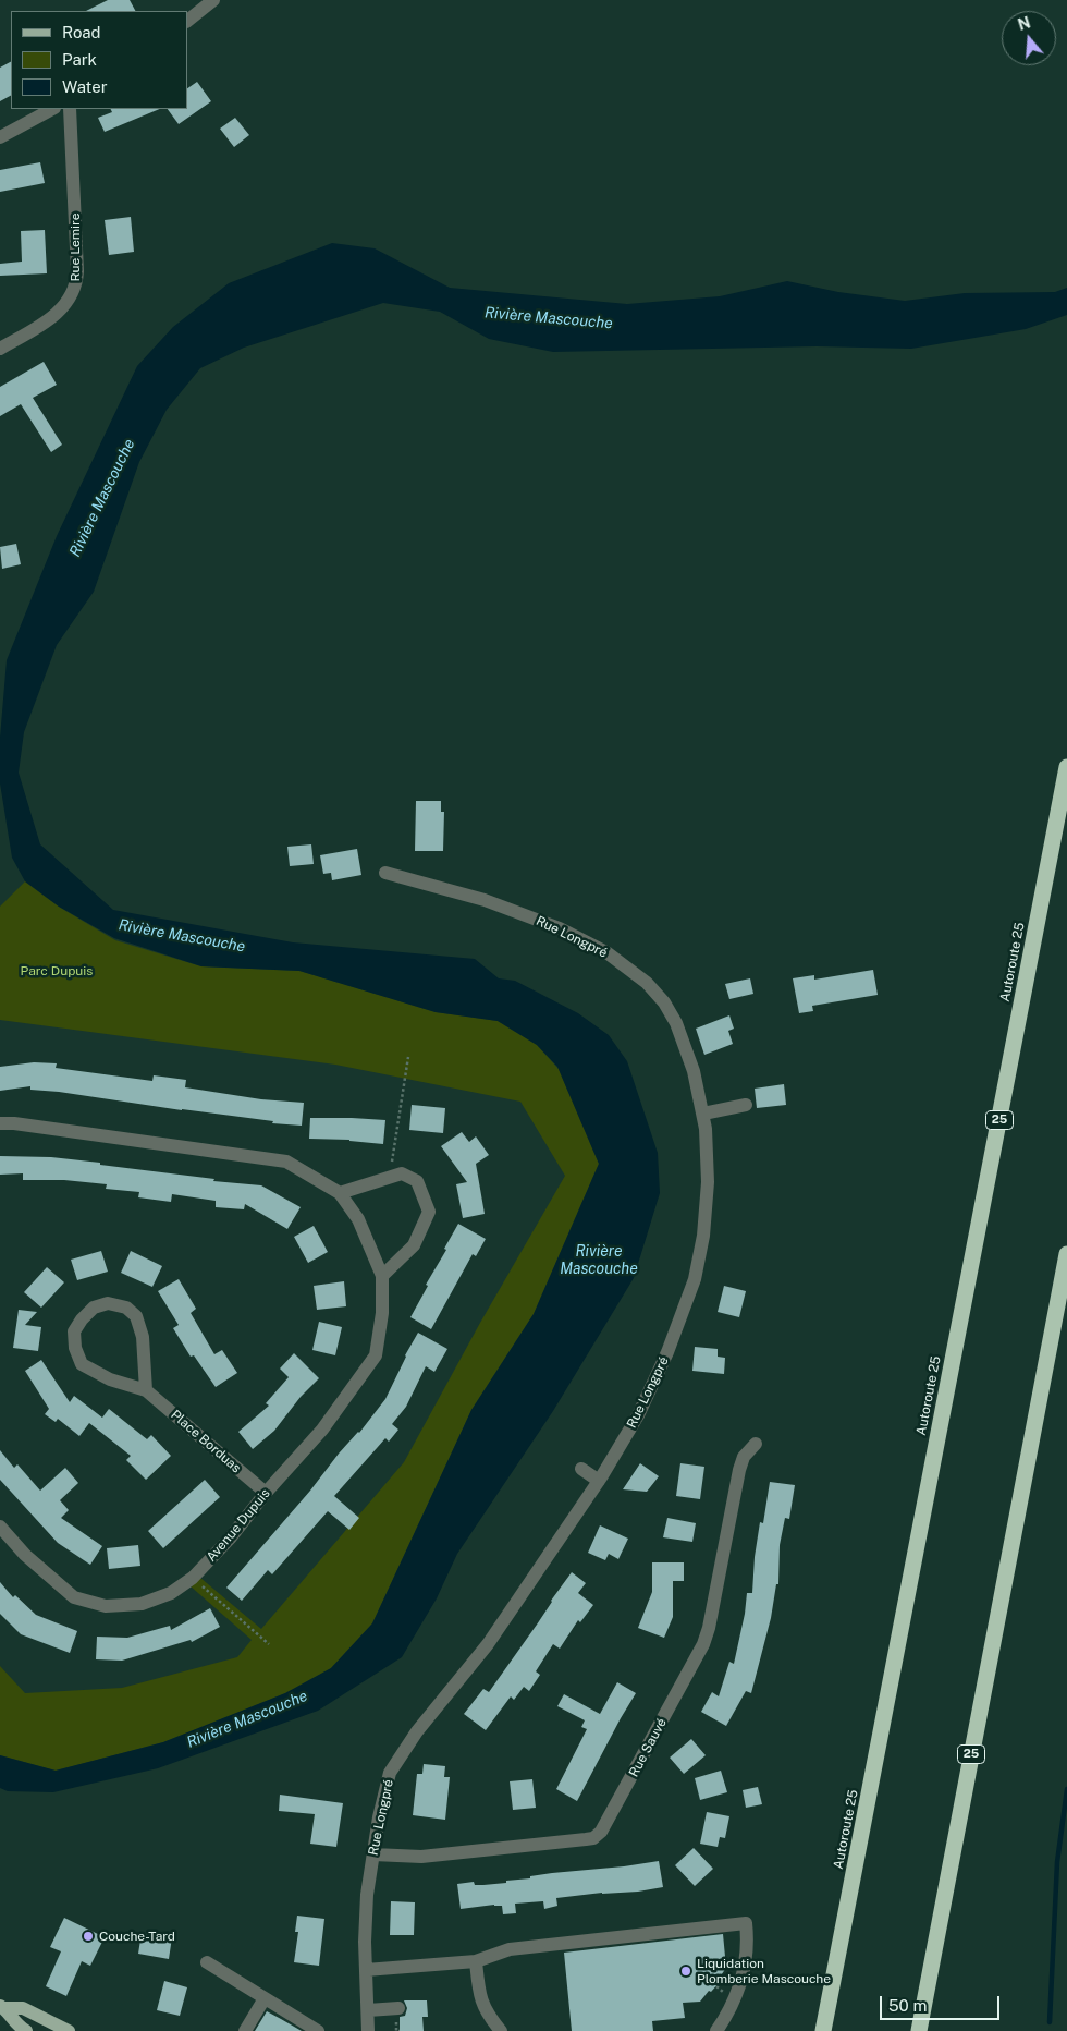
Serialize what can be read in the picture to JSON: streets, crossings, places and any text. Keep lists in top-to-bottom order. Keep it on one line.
{"streets":{"highway":["Autoroute 25","25"],"street":["Rue Lemire","Rue Longpré","Place Borduas","Avenue Dupuis","Rue Sauvé"]},"crossings":[["Rue Longpré","Rue Sauvé"],["Place Borduas","Avenue Dupuis"]],"water":["Rivière Mascouche"],"parks":["Parc Dupuis"],"places":["Couche-Tard","Liquidation Plomberie Mascouche"],"legend":["Road","Park","Water"],"scale_bar":"50 m","north":"top"}
